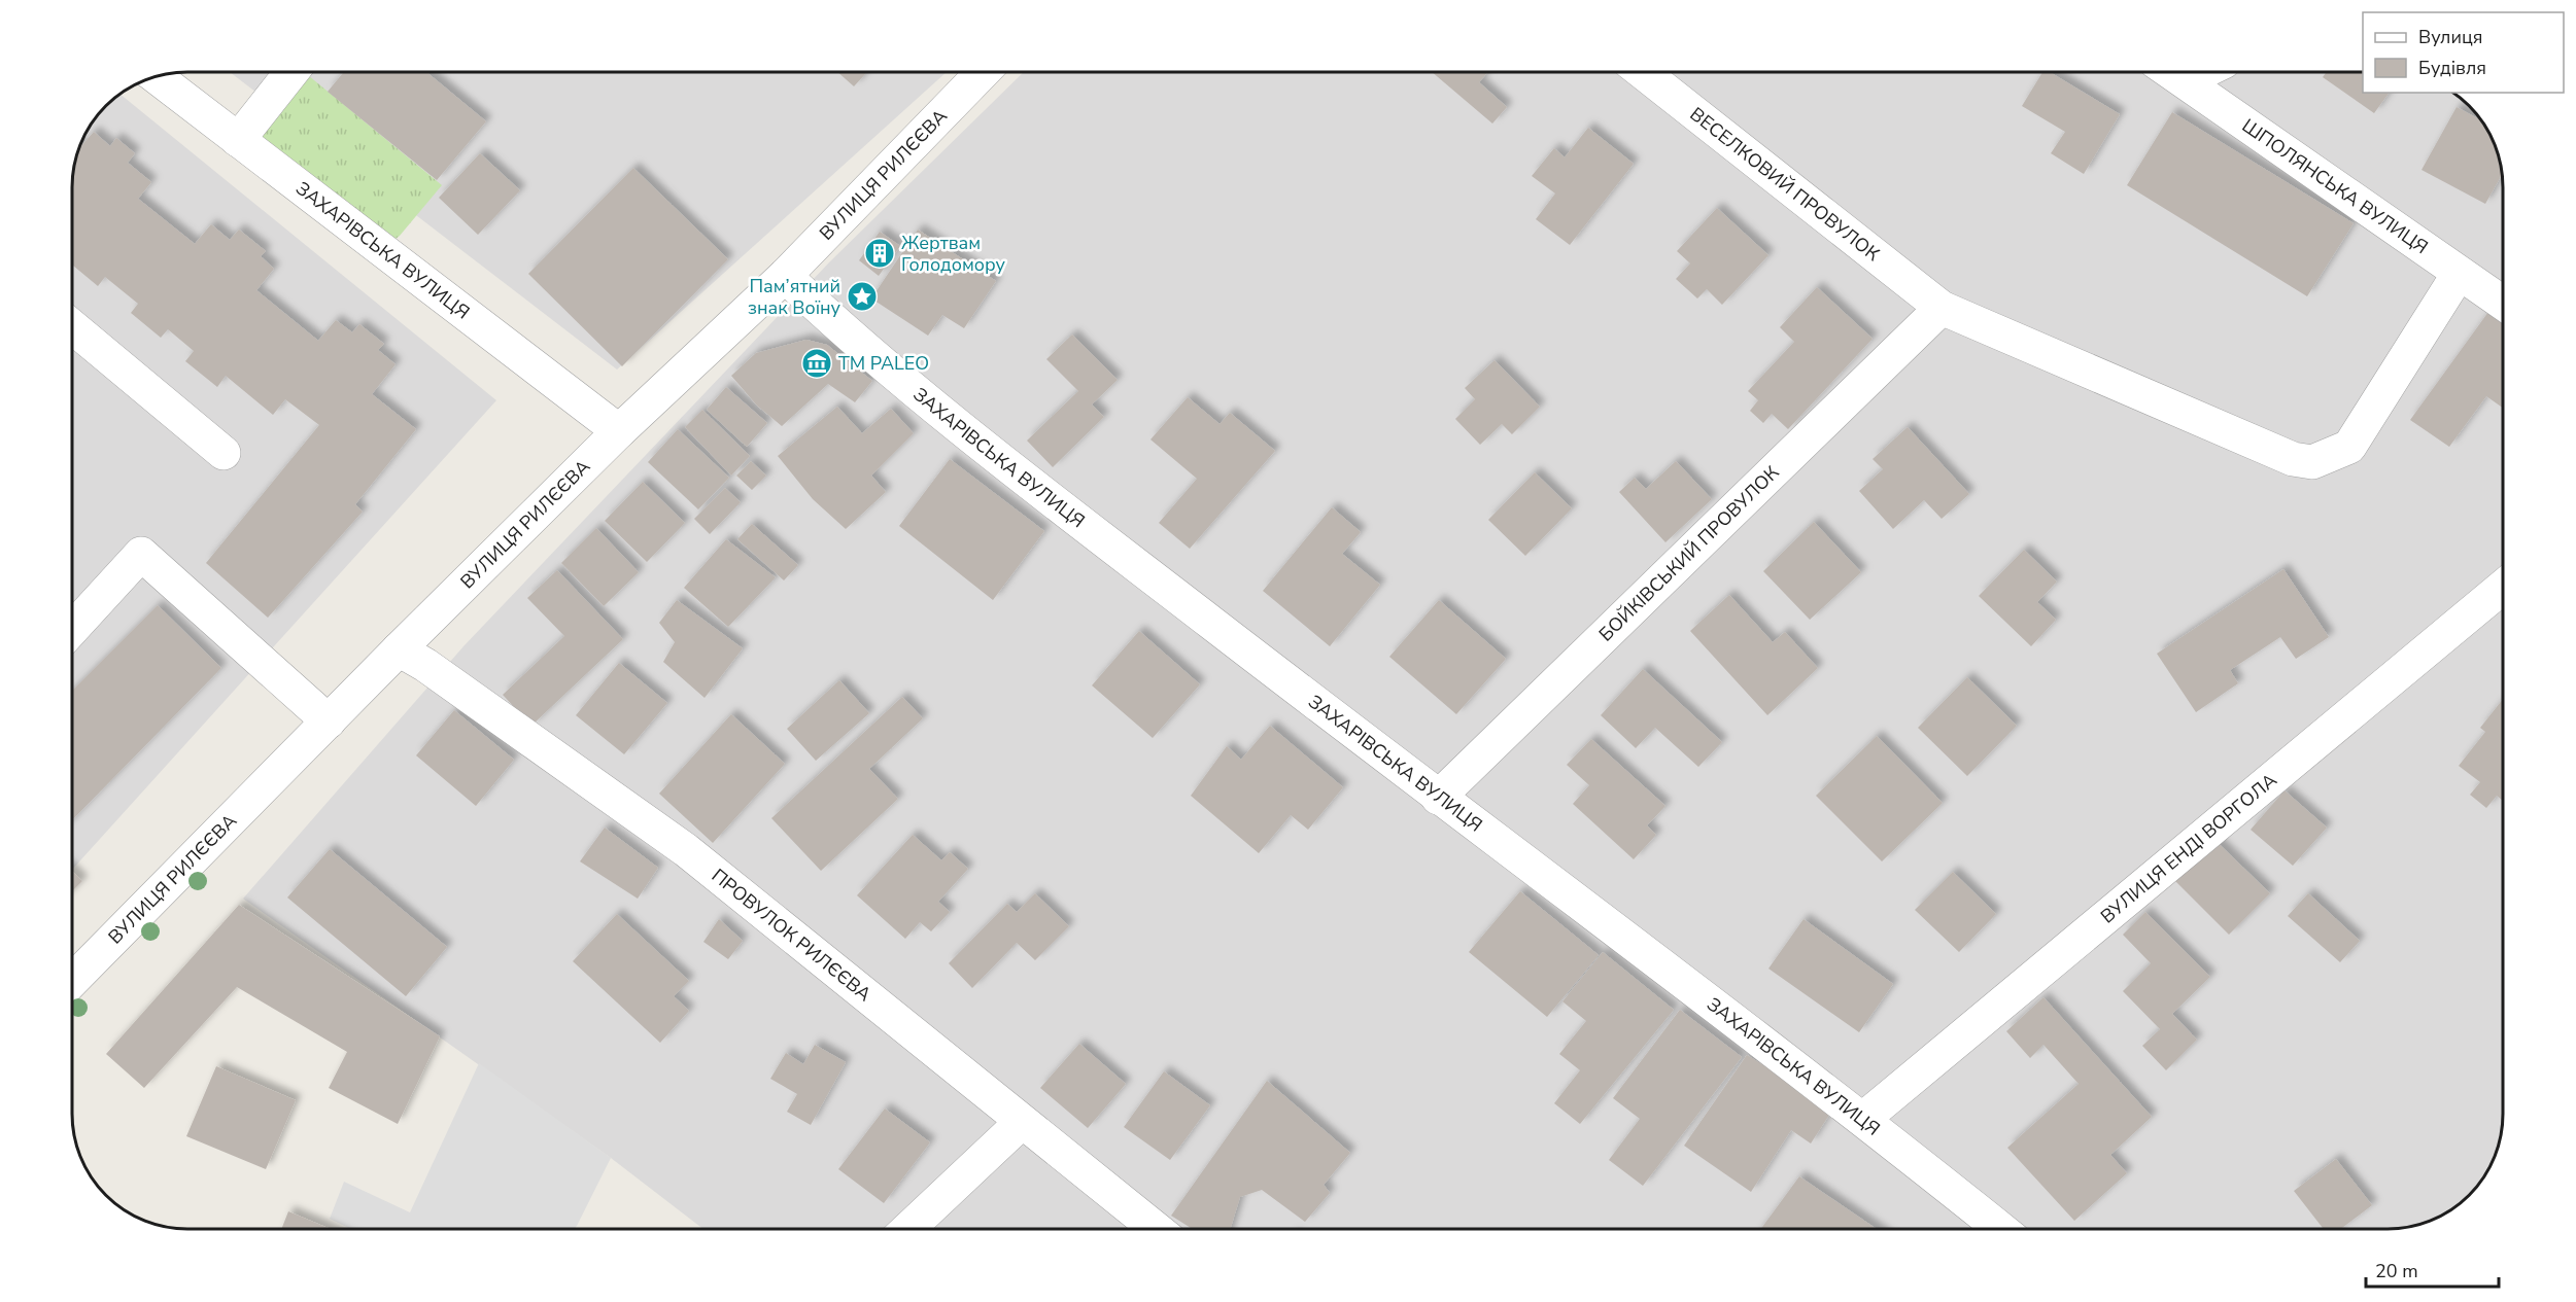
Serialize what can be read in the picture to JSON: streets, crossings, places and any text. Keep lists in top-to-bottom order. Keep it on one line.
{"streets":{"street":["ВУЛИЦЯ РИЛЄЄВА","ВЕСЕЛКОВИЙ ПРОВУЛОК","ШПОЛЯНСЬКА ВУЛИЦЯ","ЗАХАРІВСЬКА ВУЛИЦЯ","БОЙКІВСЬКИЙ ПРОВУЛОК","ВУЛИЦЯ ЕНДІ ВОРГОЛА","ПРОВУЛОК РИЛЄЄВА"]},"crossings":[["ВУЛИЦЯ РИЛЄЄВА","ЗАХАРІВСЬКА ВУЛИЦЯ"],["ВУЛИЦЯ РИЛЄЄВА","ПРОВУЛОК РИЛЄЄВА"],["ВЕСЕЛКОВИЙ ПРОВУЛОК","ШПОЛЯНСЬКА ВУЛИЦЯ"],["ВЕСЕЛКОВИЙ ПРОВУЛОК","БОЙКІВСЬКИЙ ПРОВУЛОК"],["ЗАХАРІВСЬКА ВУЛИЦЯ","БОЙКІВСЬКИЙ ПРОВУЛОК"],["ЗАХАРІВСЬКА ВУЛИЦЯ","ВУЛИЦЯ ЕНДІ ВОРГОЛА"]],"places":{"building":["Жертвам Голодомору"],"place":["Пам’ятний знак Воїну"],"museum":["ТМ PALEO"]},"legend":["Вулиця","Будівля"],"scale_bar":"20 m"}
